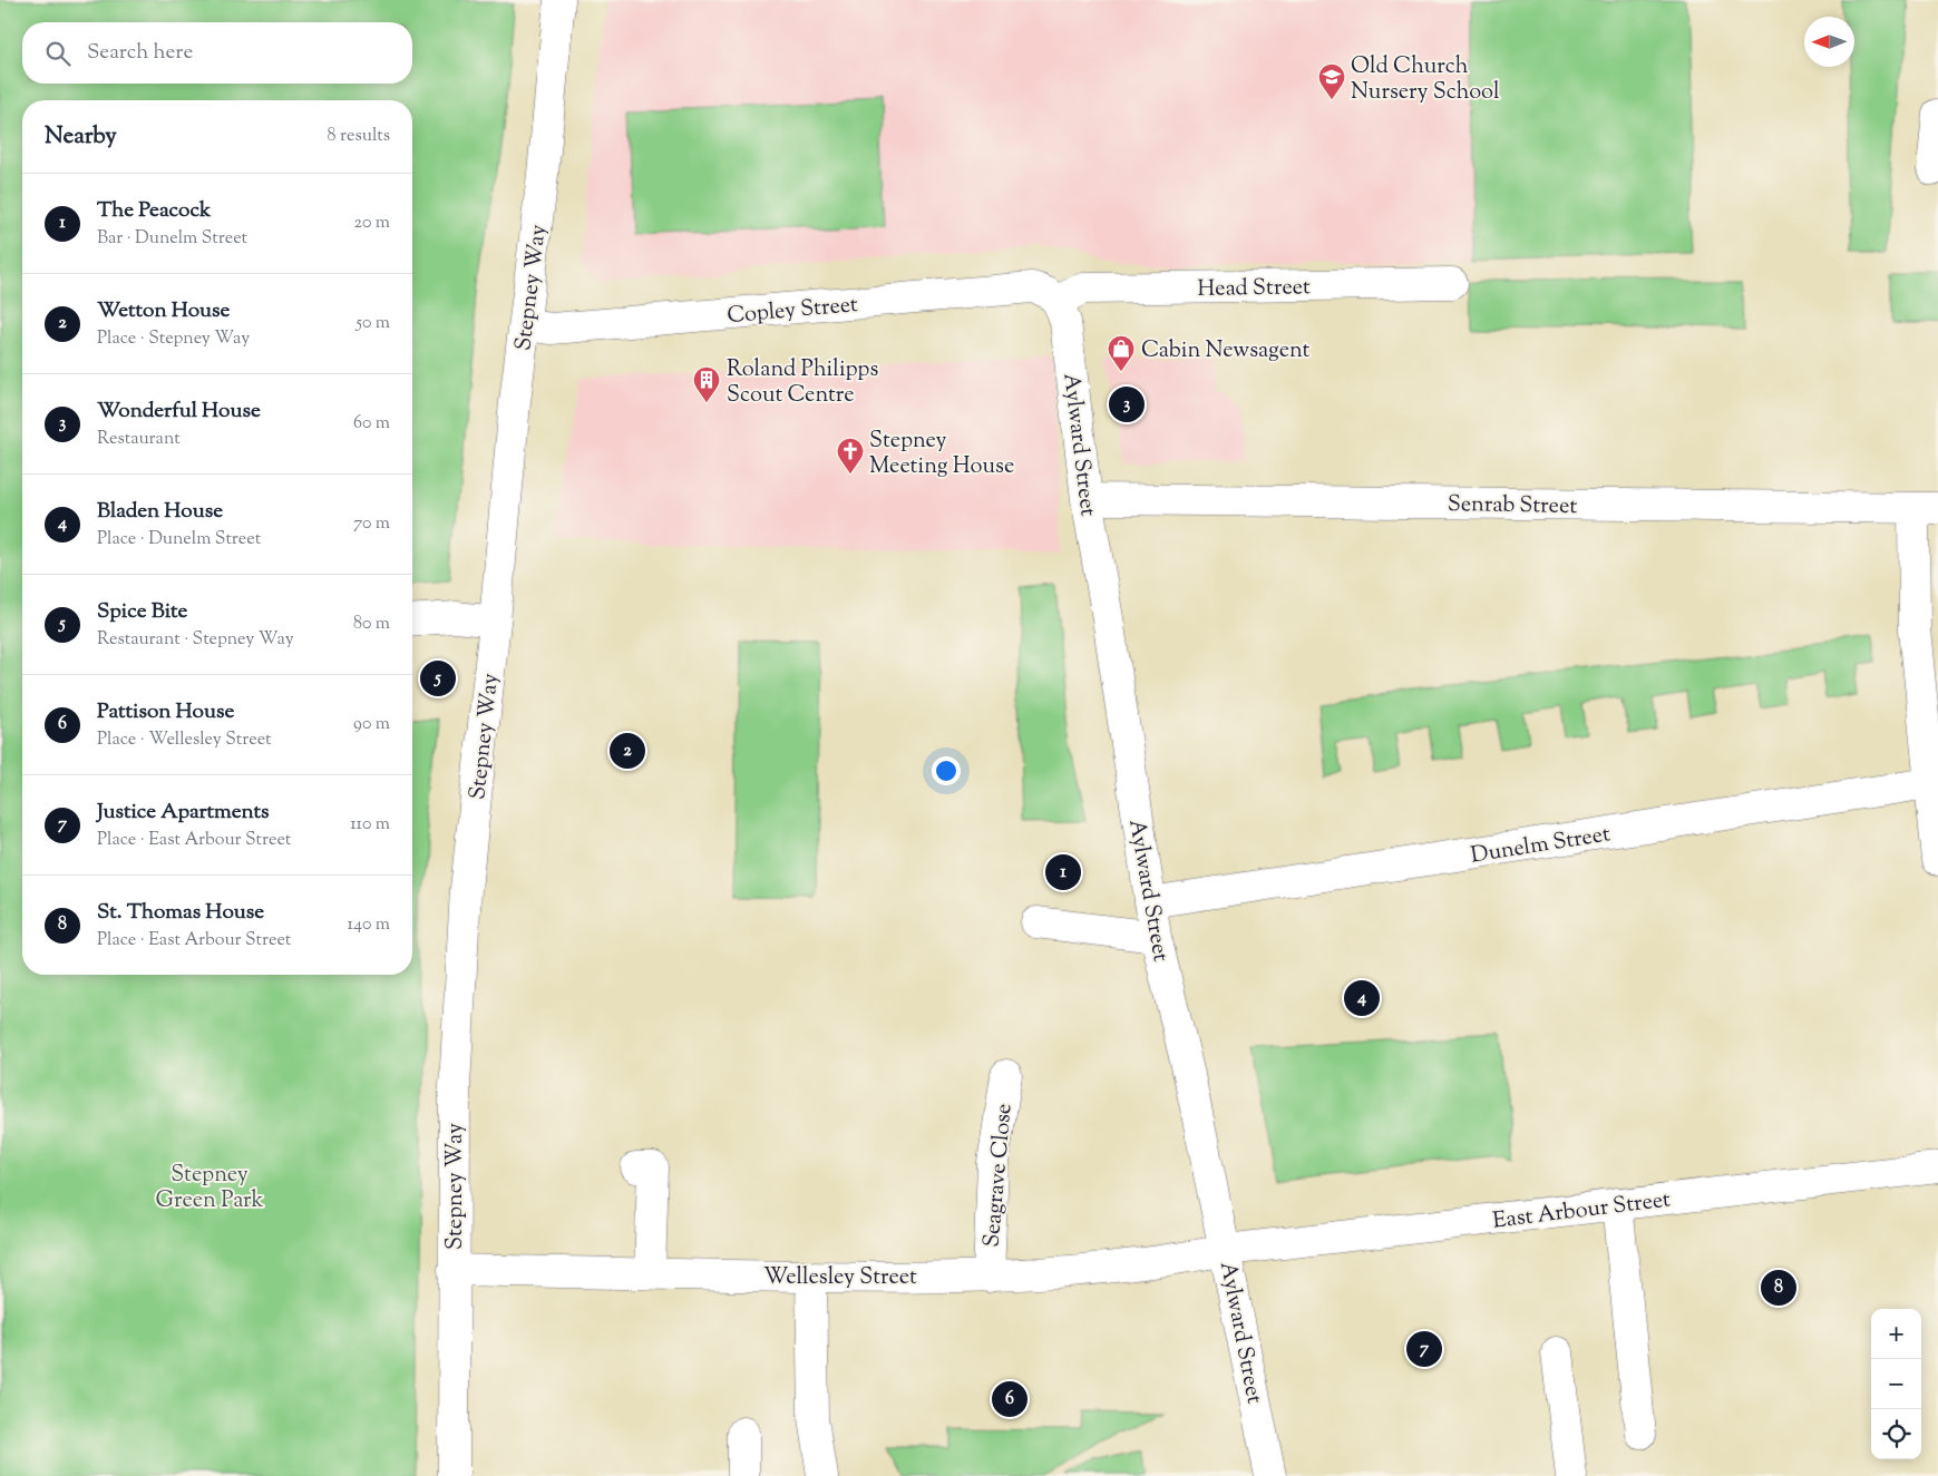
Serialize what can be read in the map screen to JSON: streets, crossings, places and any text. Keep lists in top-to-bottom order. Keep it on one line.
{"streets":{"street":["Head Street","Stepney Way","Copley Street","Aylward Street","Senrab Street","Dunelm Street","Seagrave Close","East Arbour Street","Wellesley Street"]},"crossings":[["Head Street","Copley Street"],["Head Street","Aylward Street"],["Stepney Way","Copley Street"],["Stepney Way","Wellesley Street"],["Copley Street","Aylward Street"],["Aylward Street","Senrab Street"],["Aylward Street","Dunelm Street"],["Aylward Street","East Arbour Street"],["Aylward Street","Wellesley Street"],["Seagrave Close","Wellesley Street"],["East Arbour Street","Wellesley Street"]],"parks":["Stepney Green Park"],"places":{"school or university":["Old Church Nursery School"],"shop":["Cabin Newsagent"],"building":["Roland Philipps Scout Centre"],"church":["Stepney Meeting House"]},"north":"left","page":{"search":"Search here","heading":["Nearby","8 results"],"list":[{"mark":"1","name":"The Peacock","note":"Bar · Dunelm Street","value":"20 m"},{"mark":"2","name":"Wetton House","note":"Place · Stepney Way","value":"50 m"},{"mark":"3","name":"Wonderful House","note":"Restaurant","value":"60 m"},{"mark":"4","name":"Bladen House","note":"Place · Dunelm Street","value":"70 m"},{"mark":"5","name":"Spice Bite","note":"Restaurant · Stepney Way","value":"80 m"},{"mark":"6","name":"Pattison House","note":"Place · Wellesley Street","value":"90 m"},{"mark":"7","name":"Justice Apartments","note":"Place · East Arbour Street","value":"110 m"},{"mark":"8","name":"St. Thomas House","note":"Place · East Arbour Street","value":"140 m"}],"pins":["3","5","2","1","4","8","7","6"],"map_buttons":["+","−"]}}
